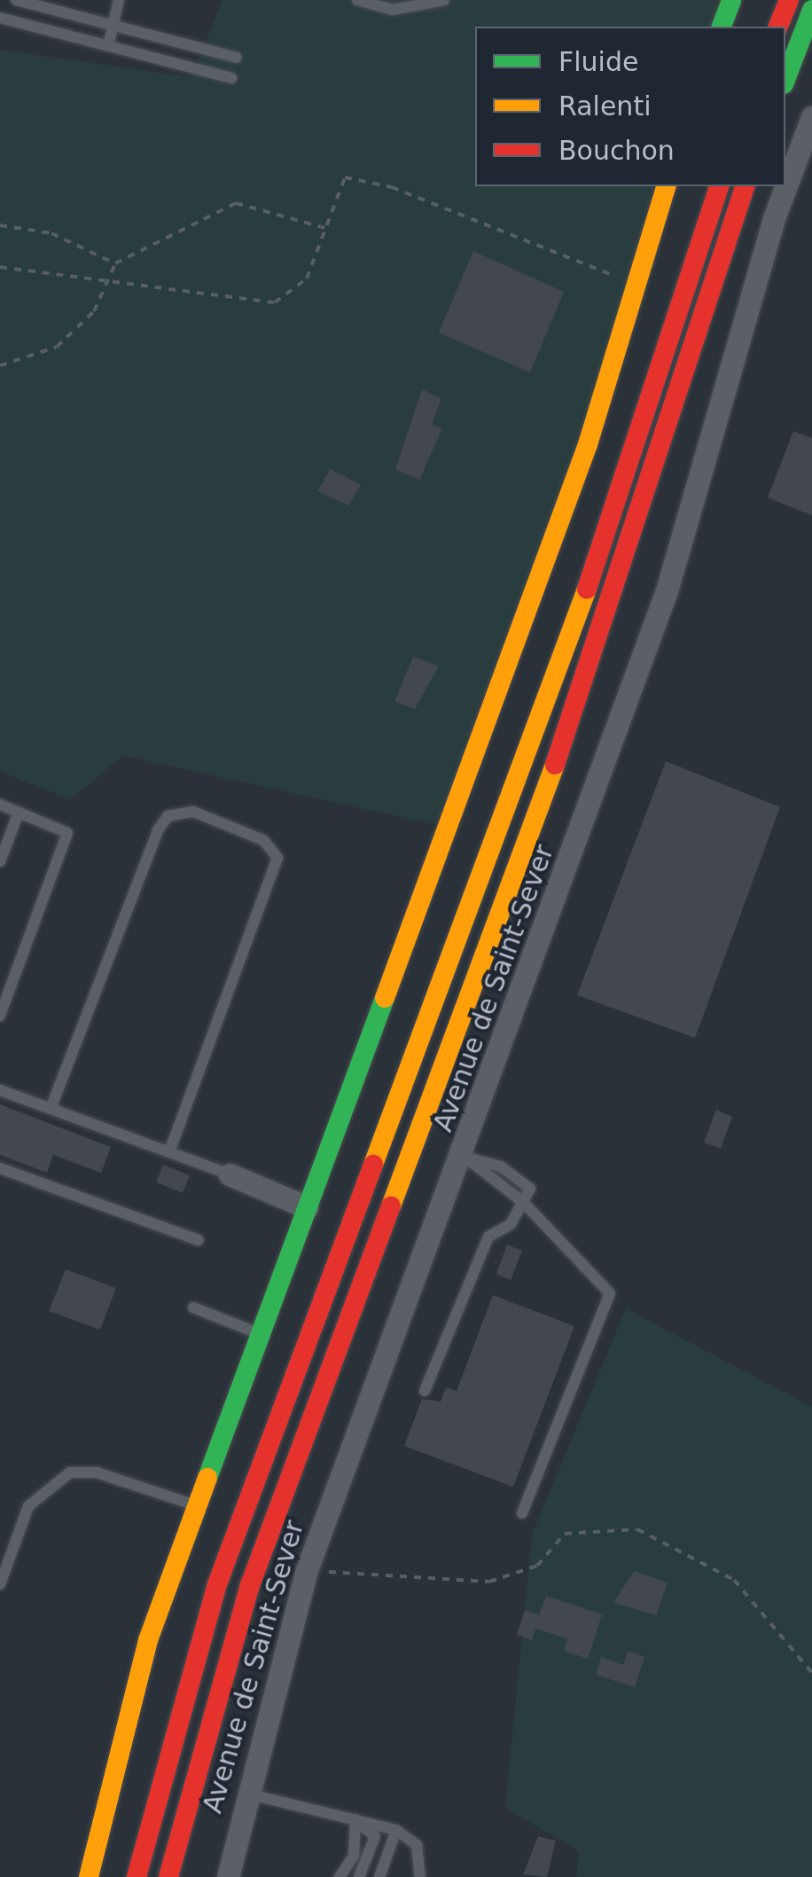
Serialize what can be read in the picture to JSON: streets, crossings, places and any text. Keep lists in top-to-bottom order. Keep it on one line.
{"streets":{"street":["Avenue de Saint-Sever"]},"legend":["Fluide","Ralenti","Bouchon"]}
